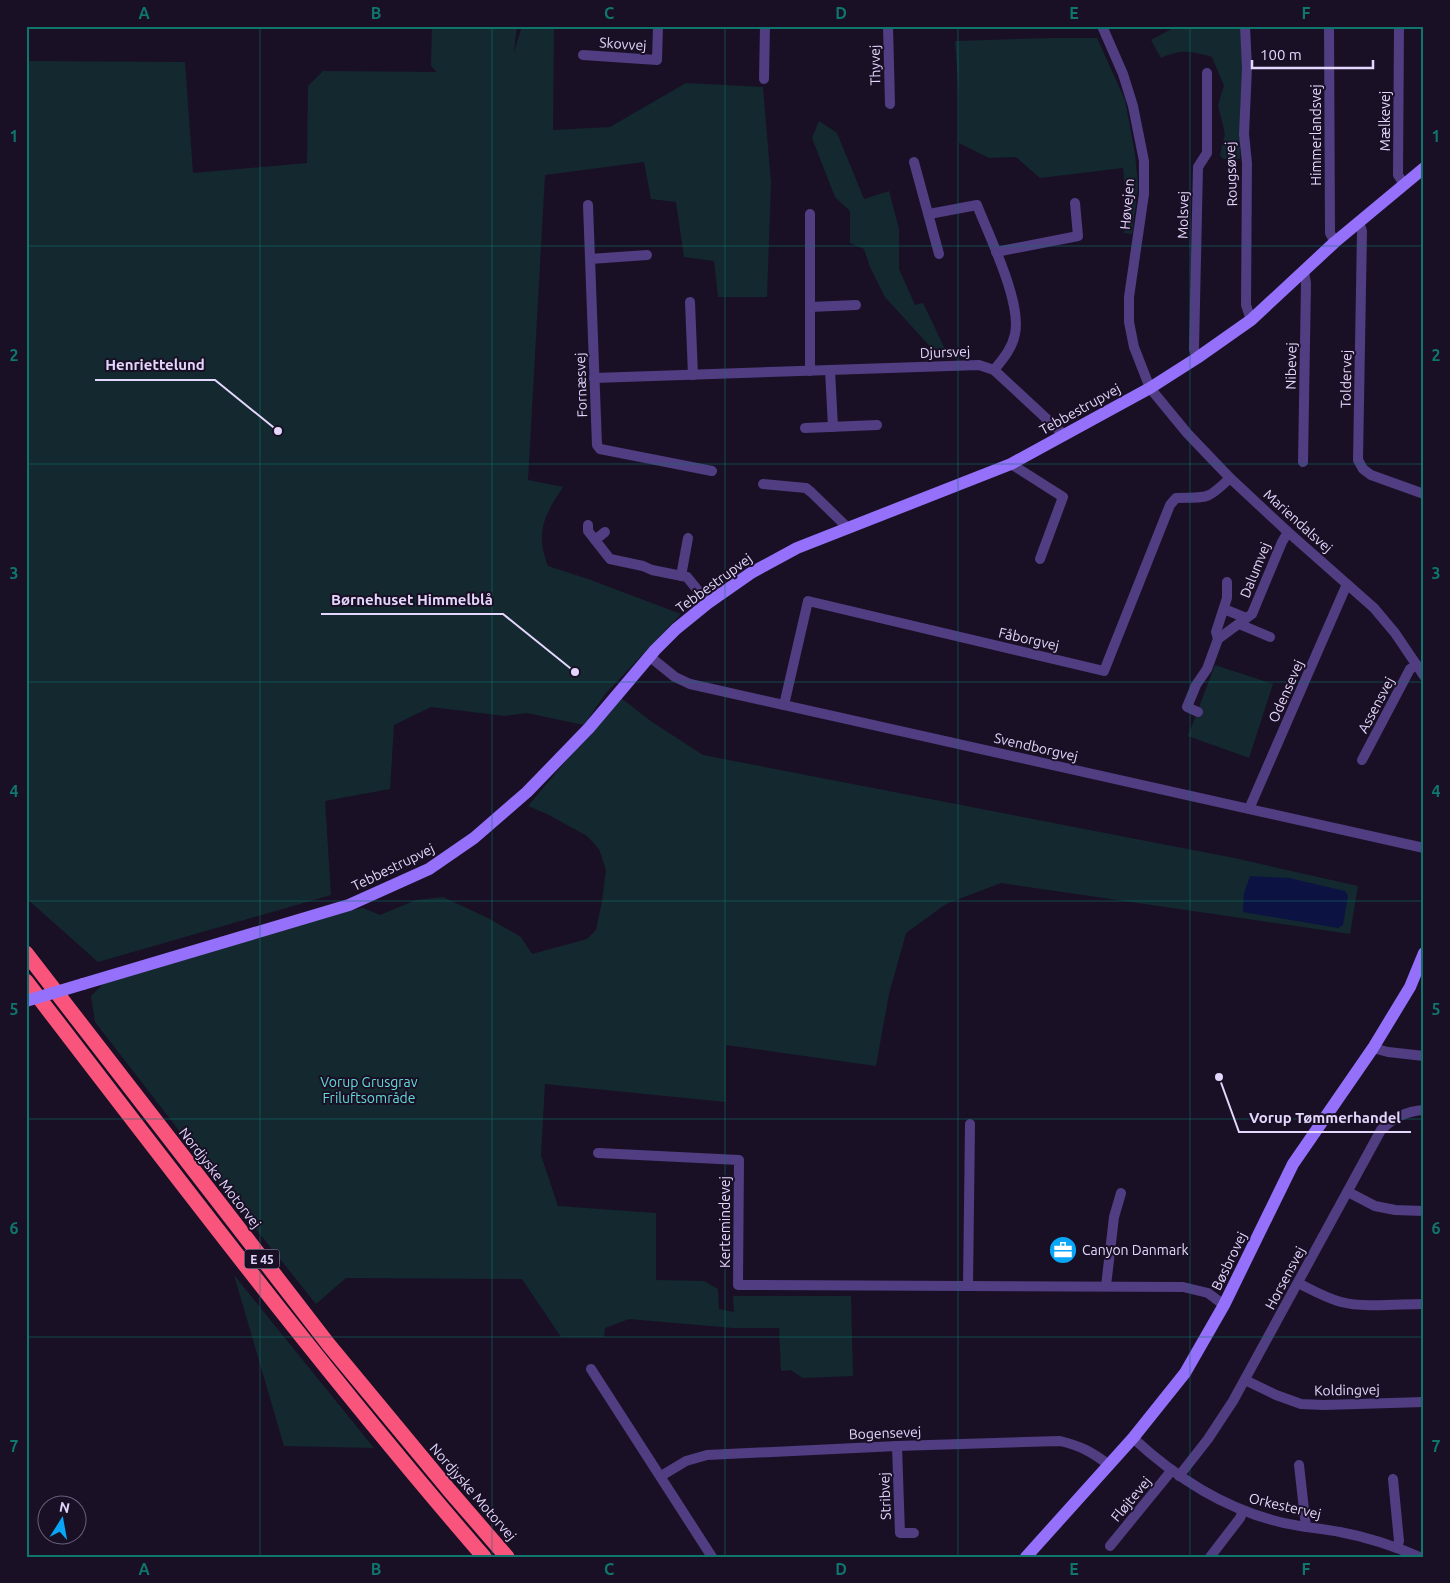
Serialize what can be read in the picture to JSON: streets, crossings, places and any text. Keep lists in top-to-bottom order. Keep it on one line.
{"streets":{"highway":["Nordjyske Motorvej","E 45"],"street":["Skovvej","Thyvej","Mælkevej","Himmerlandsvej","Rougsøvej","Høvejen","Molsvej","Djursvej","Nibevej","Toldervej","Fornæsvej","Tebbestrupvej","Mariendalsvej","Dalumvej","Fåborgvej","Odensevej","Assensvej","Svendborgvej","Kertemindevej","Bøsbrovej","Horsensvej","Koldingvej","Bogensevej","Stribvej","Fløjtevej","Orkestervej"]},"crossings":[["Mælkevej","Tebbestrupvej"],["Himmerlandsvej","Tebbestrupvej"],["Rougsøvej","Tebbestrupvej"],["Høvejen","Tebbestrupvej"],["Høvejen","Mariendalsvej"],["Molsvej","Tebbestrupvej"],["Djursvej","Fornæsvej"],["Djursvej","Tebbestrupvej"],["Nibevej","Tebbestrupvej"],["Toldervej","Tebbestrupvej"],["Tebbestrupvej","Mariendalsvej"],["Tebbestrupvej","Svendborgvej"],["Mariendalsvej","Dalumvej"],["Mariendalsvej","Fåborgvej"],["Mariendalsvej","Odensevej"],["Mariendalsvej","Assensvej"],["Fåborgvej","Svendborgvej"],["Odensevej","Svendborgvej"],["Kertemindevej","Bøsbrovej"],["Bøsbrovej","Bogensevej"],["Bøsbrovej","Orkestervej"],["Horsensvej","Koldingvej"],["Horsensvej","Fløjtevej"],["Horsensvej","Orkestervej"],["Bogensevej","Stribvej"],["Fløjtevej","Orkestervej"]],"parks":["Vorup Grusgrav Friluftsområde"],"places":{"other":["Henriettelund","Børnehuset Himmelblå","Vorup Tømmerhandel"],"office":["Canyon Danmark"]},"scale_bar":"100 m","north":"top","grid":{"columns":["A","B","C","D","E","F"],"rows":["1","2","3","4","5","6","7"]}}
